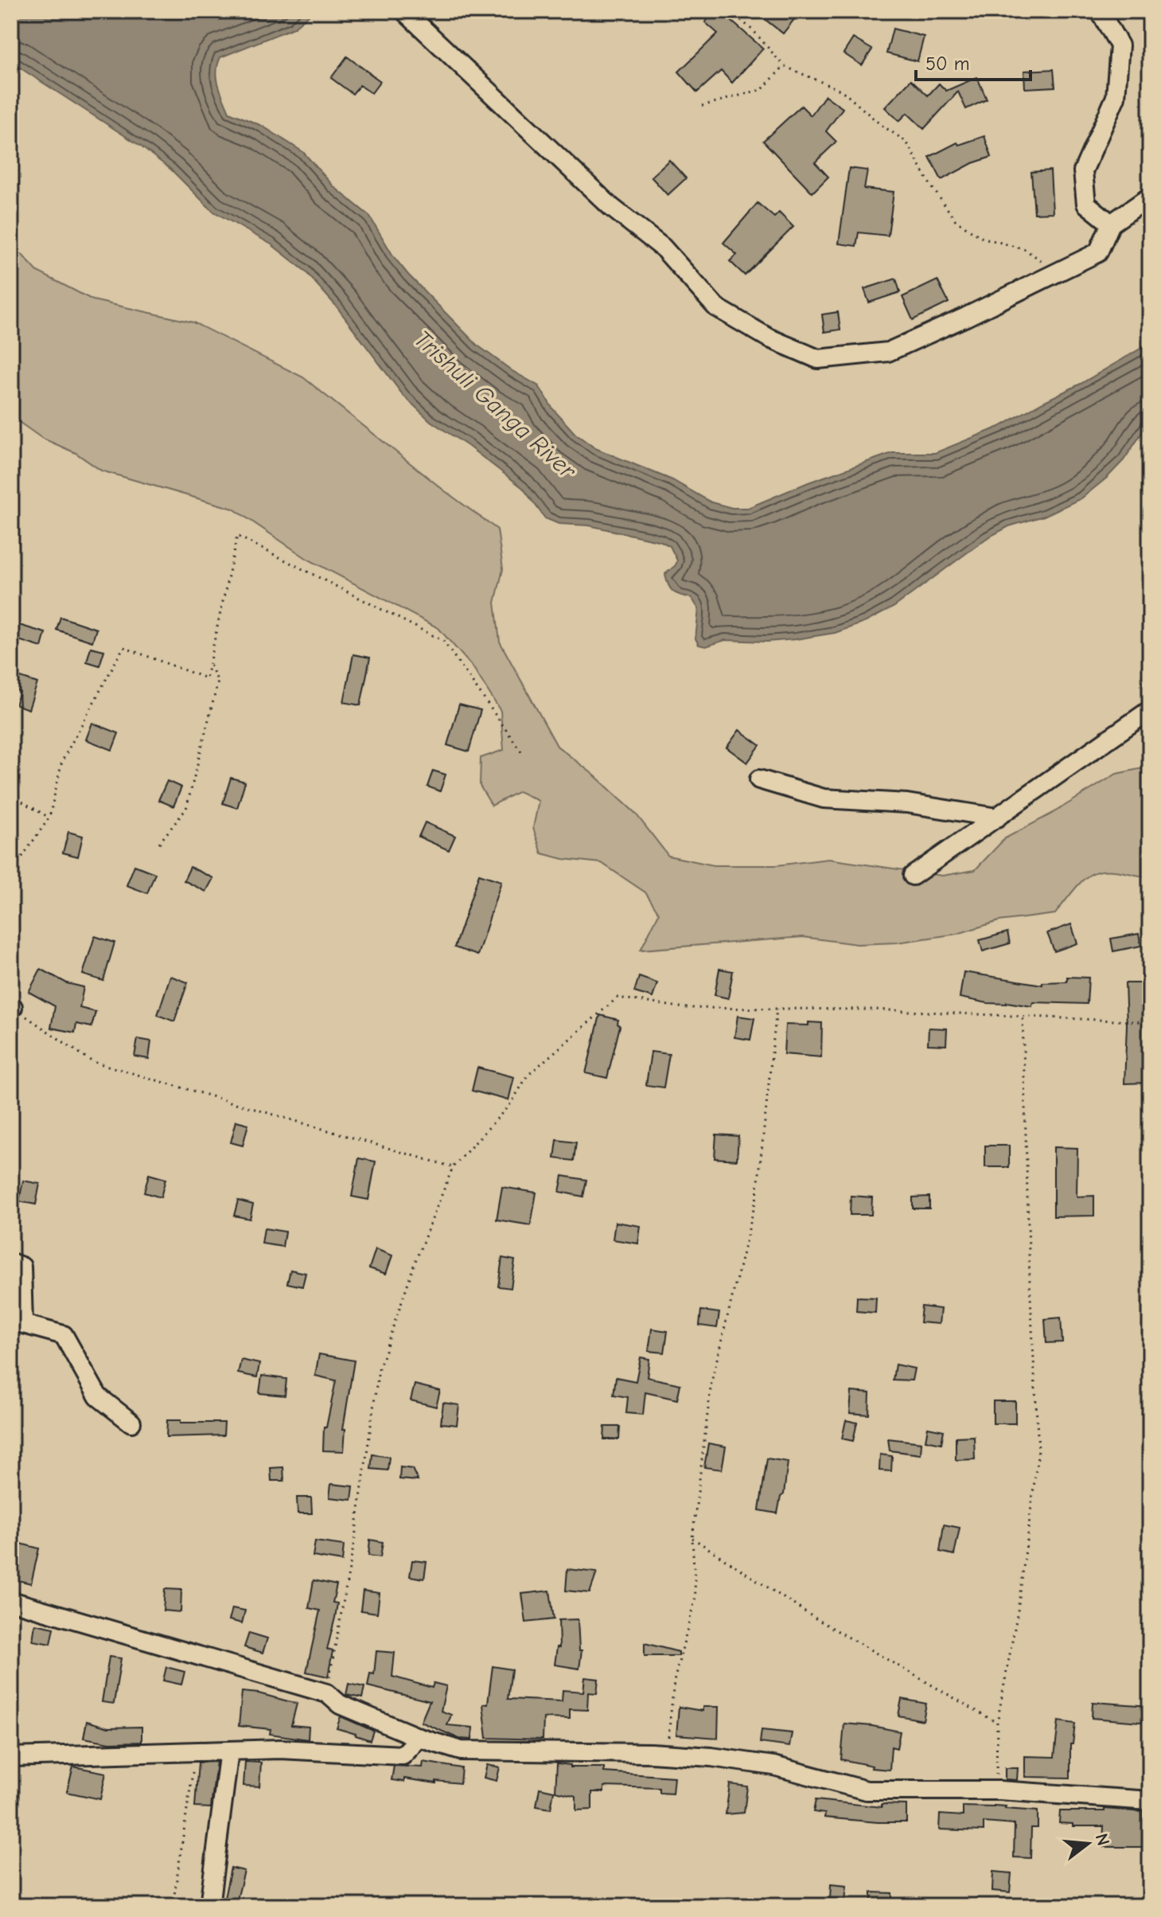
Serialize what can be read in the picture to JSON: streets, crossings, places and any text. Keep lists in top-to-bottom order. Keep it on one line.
{"water":["Trishuli Ganga River"],"scale_bar":"50 m","north":"right"}
